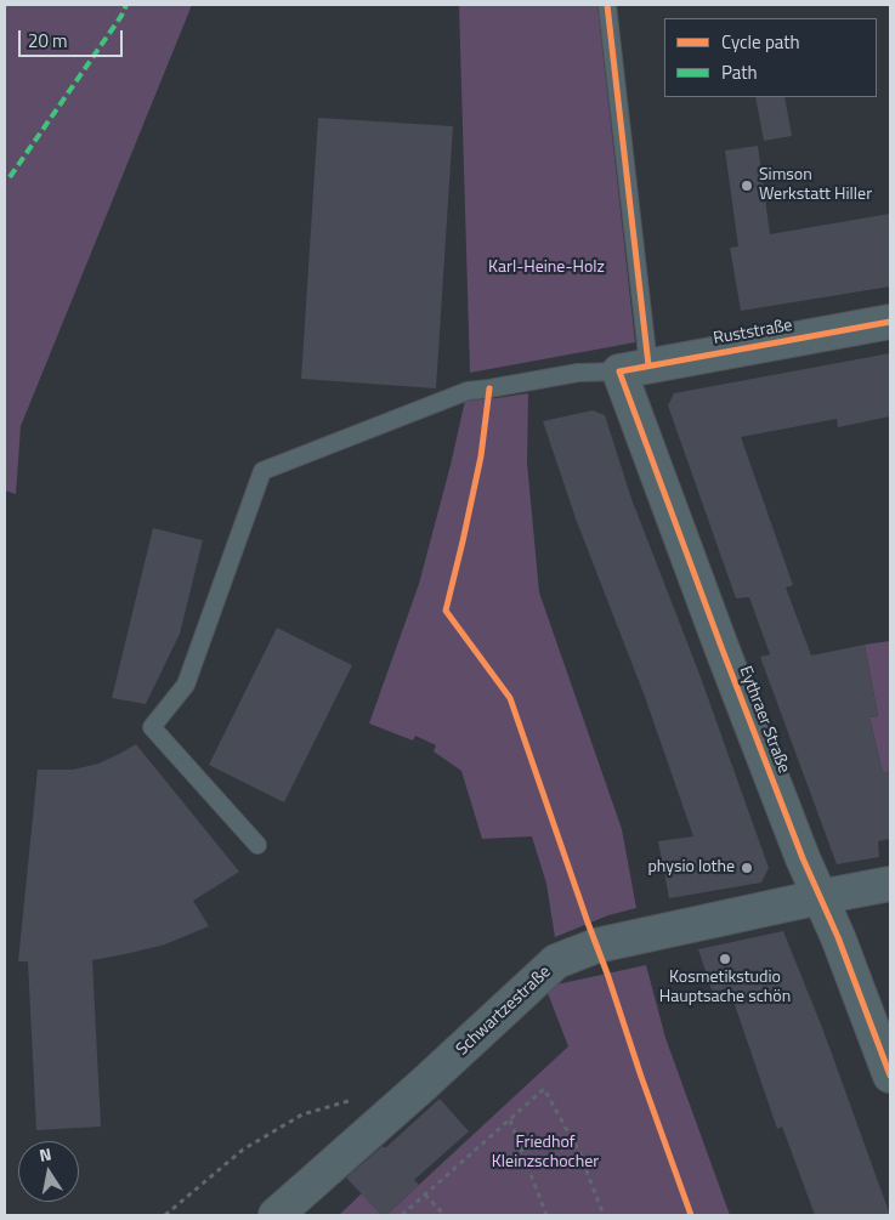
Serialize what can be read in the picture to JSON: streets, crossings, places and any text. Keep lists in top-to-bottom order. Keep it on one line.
{"streets":{"street":["Ruststraße","Eythraer Straße","Schwartzestraße"]},"crossings":[["Ruststraße","Eythraer Straße"],["Eythraer Straße","Schwartzestraße"]],"parks":["Karl-Heine-Holz","Friedhof Kleinzschocher"],"places":["Simson Werkstatt Hiller","physio lothe","Kosmetikstudio Hauptsache schön"],"legend":["Cycle path","Path"],"scale_bar":"20 m","north":"top"}
